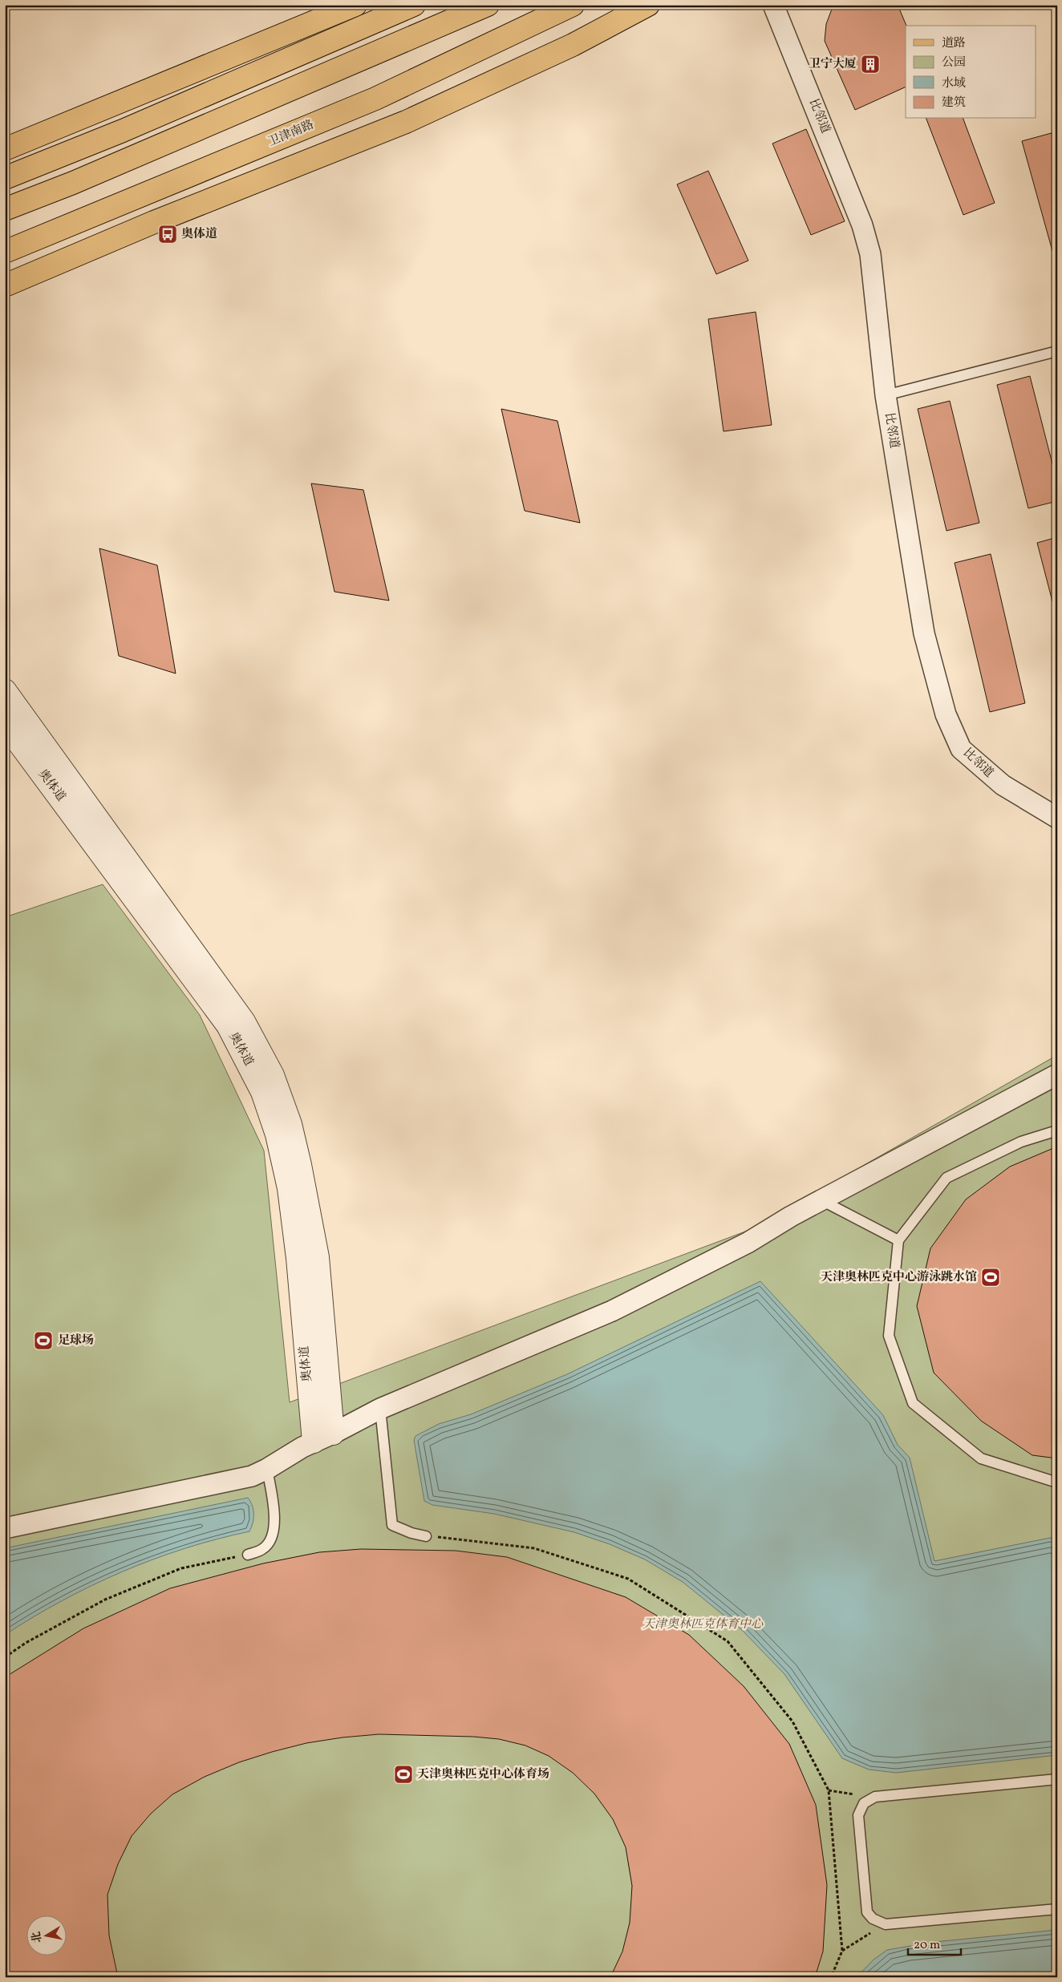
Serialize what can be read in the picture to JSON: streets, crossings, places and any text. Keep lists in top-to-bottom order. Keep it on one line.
{"streets":{"main road":["卫津南路"],"street":["比邻道","奥体道"]},"parks":["天津奥林匹克体育中心"],"places":{"building":["卫宁大厦"],"bus stop":["奥体道"],"sports":["天津奥林匹克中心游泳跳水馆","足球场","天津奥林匹克中心体育场"]},"legend":["道路","公园","水域","建筑"],"scale_bar":"20 m","north":"left"}
